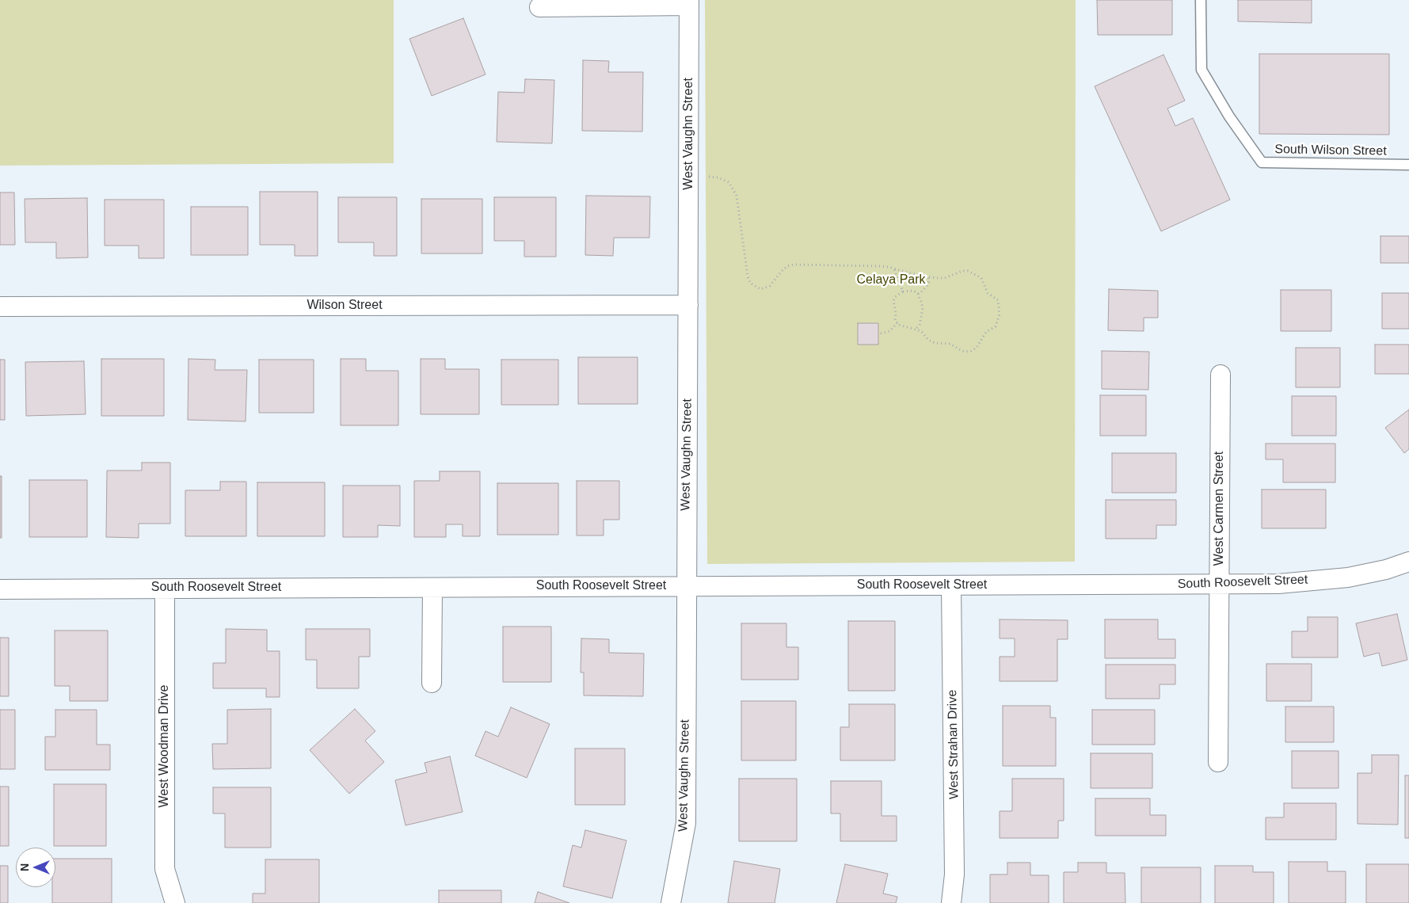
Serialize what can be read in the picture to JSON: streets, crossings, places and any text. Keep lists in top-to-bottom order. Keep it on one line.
{"streets":{"street":["West Vaughn Street","Wilson Street","West Carmen Street","South Roosevelt Street","West Strahan Drive","West Woodman Drive"],"lane":["South Wilson Street"]},"crossings":[["West Vaughn Street","Wilson Street"],["West Vaughn Street","South Roosevelt Street"],["West Carmen Street","South Roosevelt Street"],["South Roosevelt Street","West Strahan Drive"],["South Roosevelt Street","West Woodman Drive"]],"parks":["Celaya Park"],"north":"left"}
